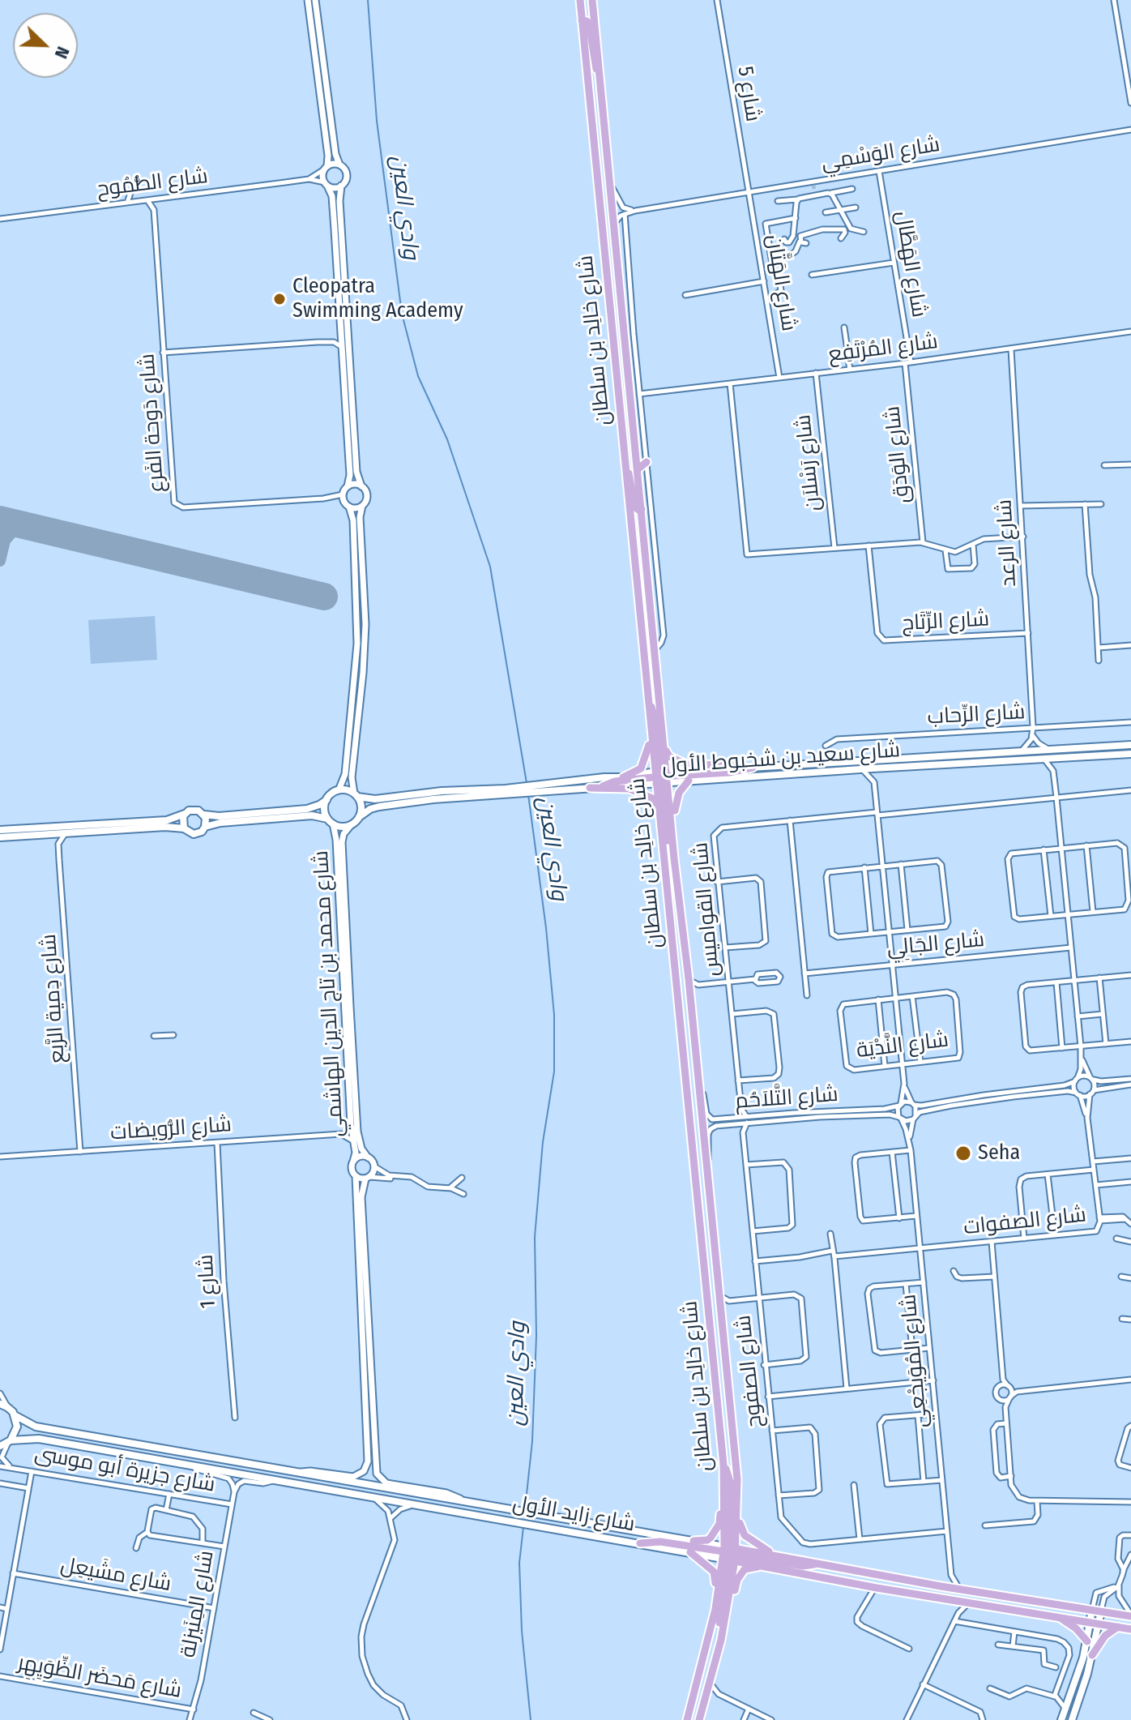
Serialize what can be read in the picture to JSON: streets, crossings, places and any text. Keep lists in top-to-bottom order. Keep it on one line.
{"streets":{"main road":["شارع خالِد بن سلطان","شارع سعيد بن شخبوط الأول","شارع زايد الأول"],"street":["شارع 5","شارع الوَسْمِي","شارع الطُّمُوح","شارع الهَطَّال","شارع الهَتَّان","شارع المُرْتَفِع","شارع دَوحة الفَرع","شارع الوَدَق","شارع رَسْلاَن","شارع الرعد","شارع الرِّتَاج","شارع الرِّحاب","شارع القواميس","شارع الجَالِي","شارع محمد بن تاج الدين الهاشمي","شارع دِمية الرَّبع","شارع النَّدْيَة","شارع التَّلاَحُم","شارع الرُّويضات","شارع الصفوات","شارع 1","شارع المُوَيجْعِي","شارع الصفوح","شارع جزيرة أبو موسى","شارع مشَيعِل","شارع المِنَيزلة","شارع مَحضَر الظِّوَيِهِر"]},"crossings":[["شارع 5","شارع الوَسْمِي"],["شارع 5","شارع الهَتَّان"],["شارع الوَسْمِي","شارع الهَطَّال"],["شارع الوَسْمِي","شارع الهَتَّان"],["شارع الوَسْمِي","شارع خالِد بن سلطان"],["شارع الهَطَّال","شارع المُرْتَفِع"],["شارع الهَطَّال","شارع الوَدَق"],["شارع الهَتَّان","شارع المُرْتَفِع"],["شارع خالِد بن سلطان","شارع سعيد بن شخبوط الأول"],["شارع خالِد بن سلطان","شارع التَّلاَحُم"],["شارع خالِد بن سلطان","شارع زايد الأول"],["شارع المُرْتَفِع","شارع الوَدَق"],["شارع المُرْتَفِع","شارع رَسْلاَن"],["شارع المُرْتَفِع","شارع الرعد"],["شارع الرعد","شارع الرِّتَاج"],["شارع الرعد","شارع الرِّحاب"],["شارع سعيد بن شخبوط الأول","شارع محمد بن تاج الدين الهاشمي"],["شارع القواميس","شارع التَّلاَحُم"],["شارع دِمية الرَّبع","شارع الرُّويضات"],["شارع التَّلاَحُم","شارع المُوَيجْعِي"],["شارع التَّلاَحُم","شارع الصفوح"],["شارع الرُّويضات","شارع 1"],["شارع الصفوات","شارع المُوَيجْعِي"],["شارع المُوَيجْعِي","شارع الصفوح"],["شارع المُوَيجْعِي","شارع زايد الأول"],["شارع جزيرة أبو موسى","شارع زايد الأول"],["شارع جزيرة أبو موسى","شارع المِنَيزلة"],["شارع مشَيعِل","شارع المِنَيزلة"],["شارع المِنَيزلة","شارع مَحضَر الظِّوَيِهِر"]],"water":["وادي العين"],"places":["Cleopatra Swimming Academy","Seha"],"north":"bottom right"}
